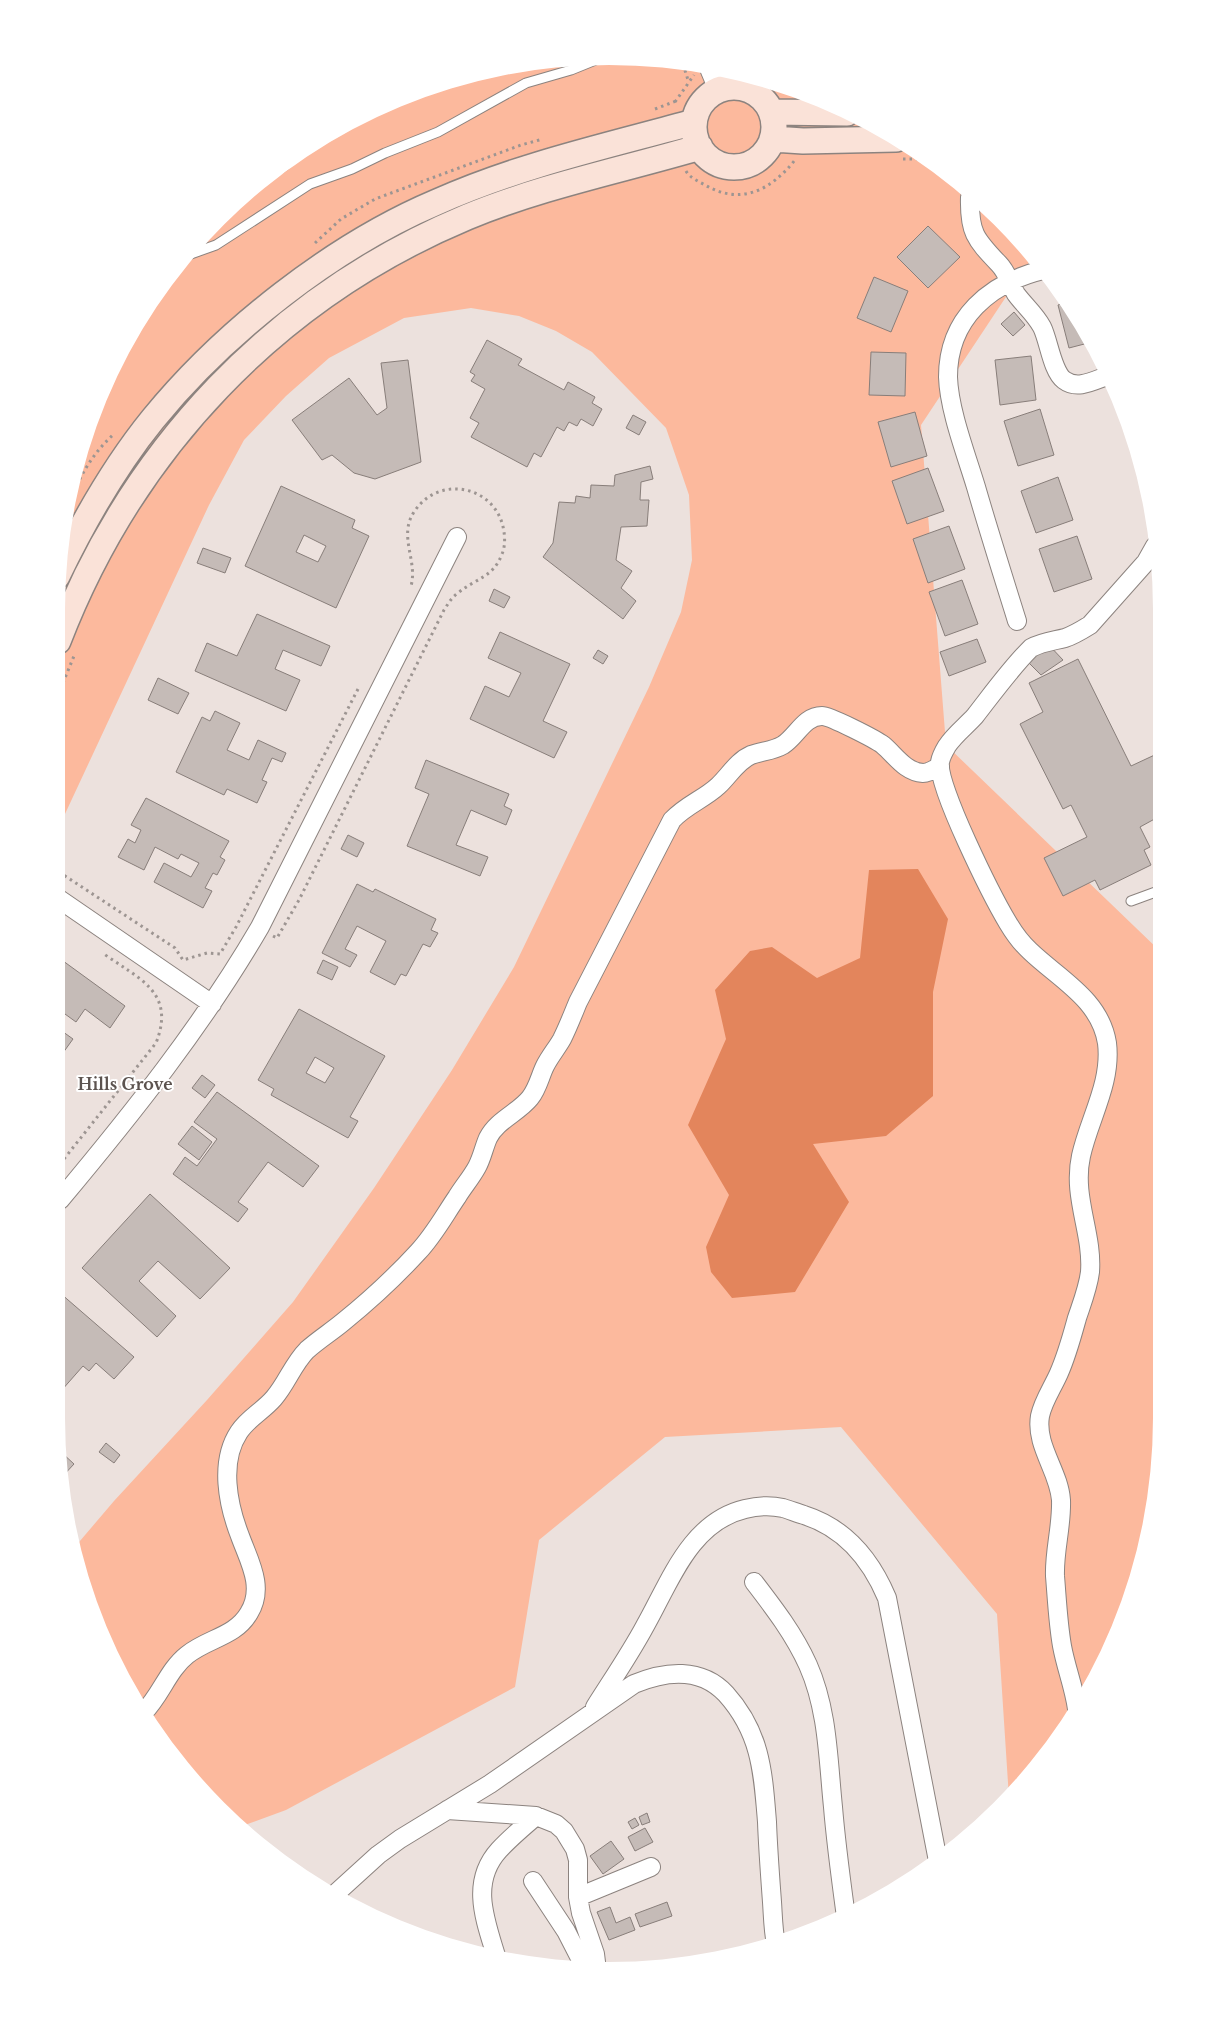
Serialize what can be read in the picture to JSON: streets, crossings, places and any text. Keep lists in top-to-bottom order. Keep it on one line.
{"districts":["Hills Grove"]}
